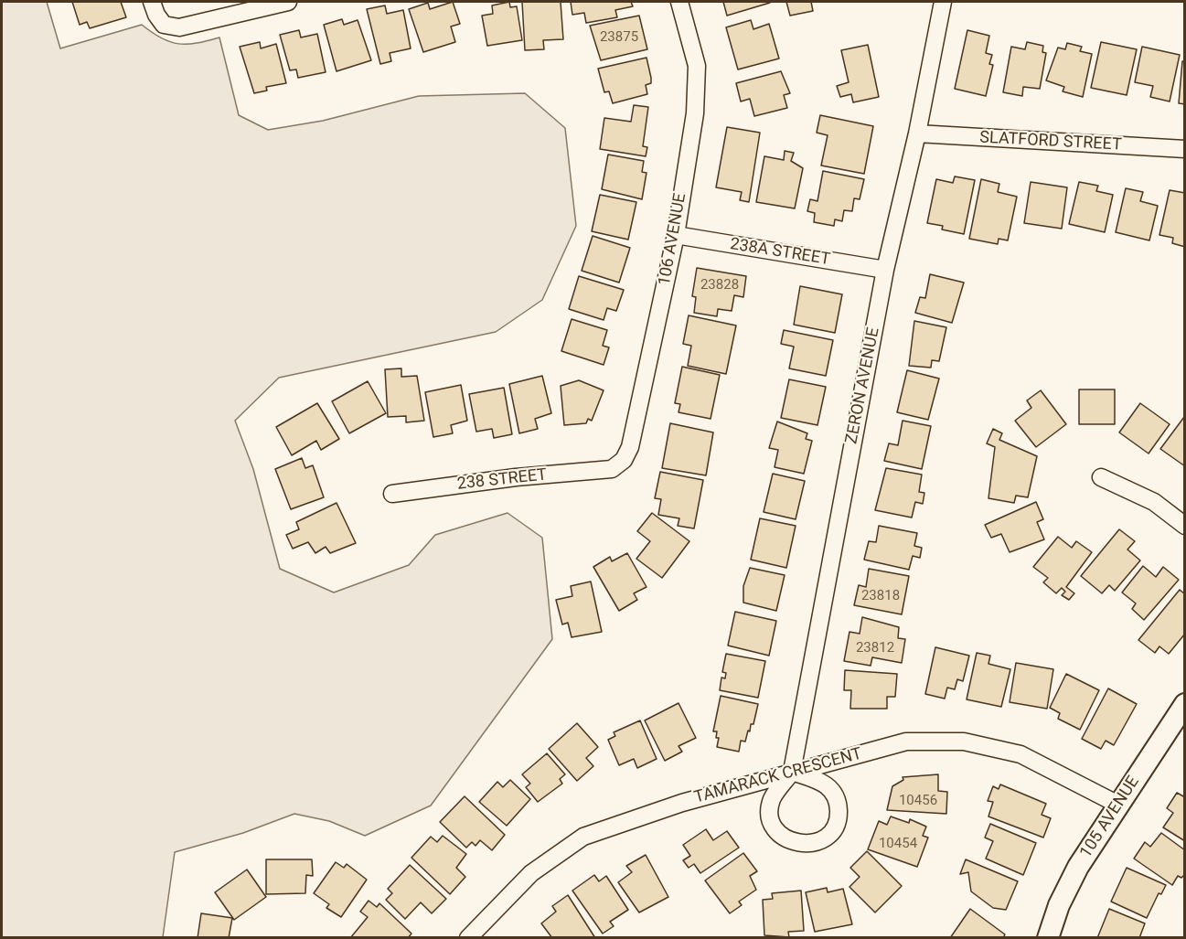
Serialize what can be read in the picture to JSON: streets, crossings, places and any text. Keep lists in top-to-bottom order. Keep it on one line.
{"streets":{"street":["SLATFORD STREET","106 AVENUE","238A STREET","ZERON AVENUE","238 STREET","TAMARACK CRESCENT","105 AVENUE"]},"crossings":[["SLATFORD STREET","ZERON AVENUE"],["106 AVENUE","238A STREET"],["106 AVENUE","238 STREET"],["238A STREET","ZERON AVENUE"],["ZERON AVENUE","TAMARACK CRESCENT"],["TAMARACK CRESCENT","105 AVENUE"]],"house_numbers":["23875","23828","23818","23812","10456","10454"]}
